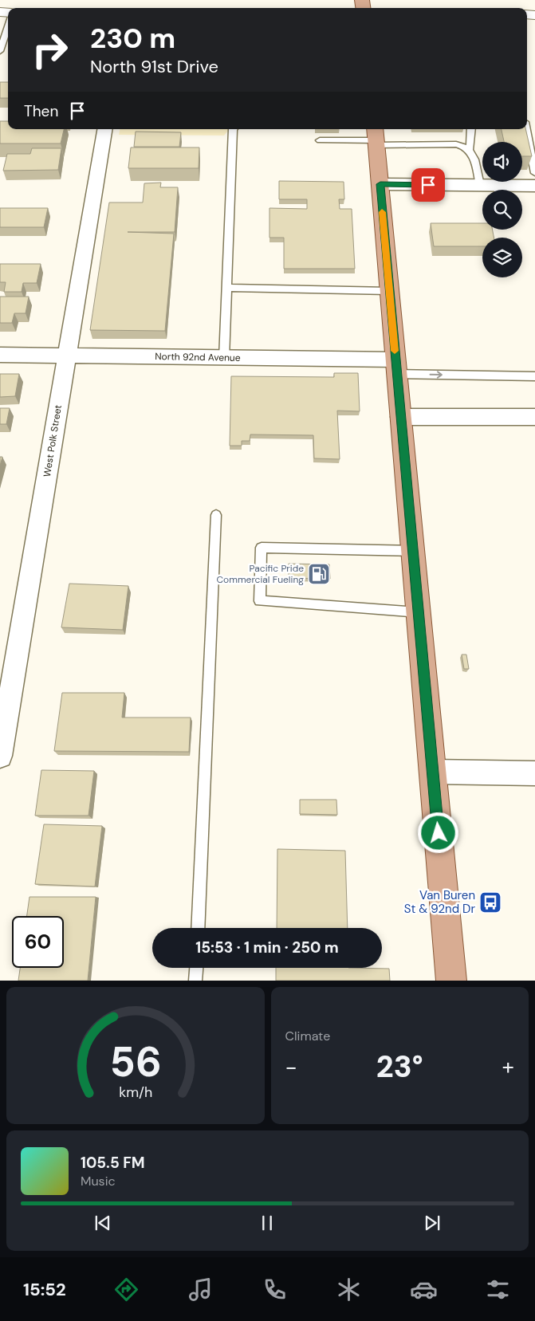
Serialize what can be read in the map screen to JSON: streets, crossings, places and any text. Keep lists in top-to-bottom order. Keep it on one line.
{"streets":{"street":["North 92nd Avenue","West Polk Street"]},"crossings":[["North 92nd Avenue","West Polk Street"]],"places":{"fuel station":["Pacific Pride Commercial Fueling"],"bus stop":["Van Buren St & 92nd Dr"]},"page":{"turn":["230 m","North 91st Drive"],"then":"Then","limit":"60","trip":"15:53 · 1 min · 250 m","tile":"Climate","heat":["−","23°","+"],"song":["105.5 FM","Music"],"tabs":"15:52","gauge":["56","km/h"]}}
